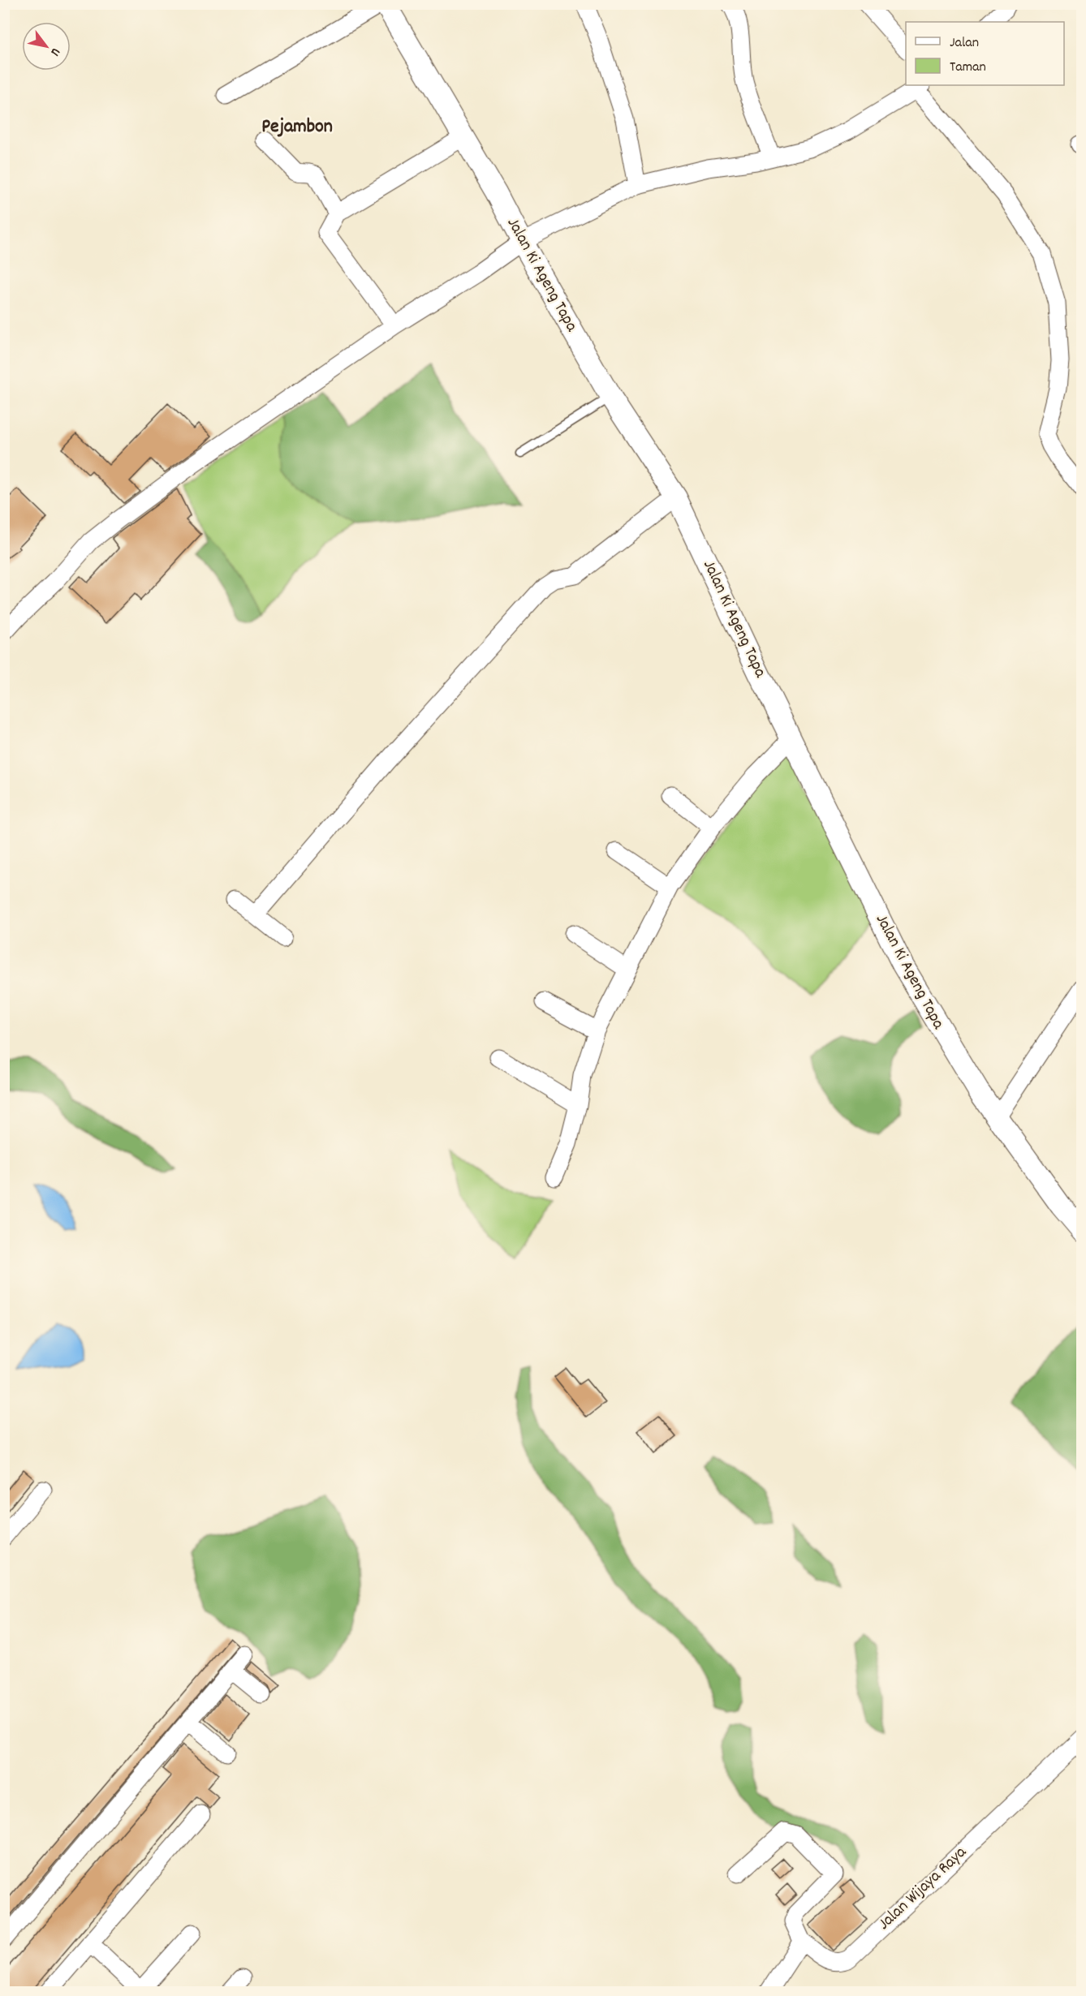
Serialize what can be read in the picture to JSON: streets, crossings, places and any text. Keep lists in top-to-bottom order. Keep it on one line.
{"streets":{"street":["Jalan Ki Ageng Tapa","Jalan Wijaya Raya"]},"districts":["Pejambon"],"legend":["Jalan","Taman"],"north":"bottom right"}
